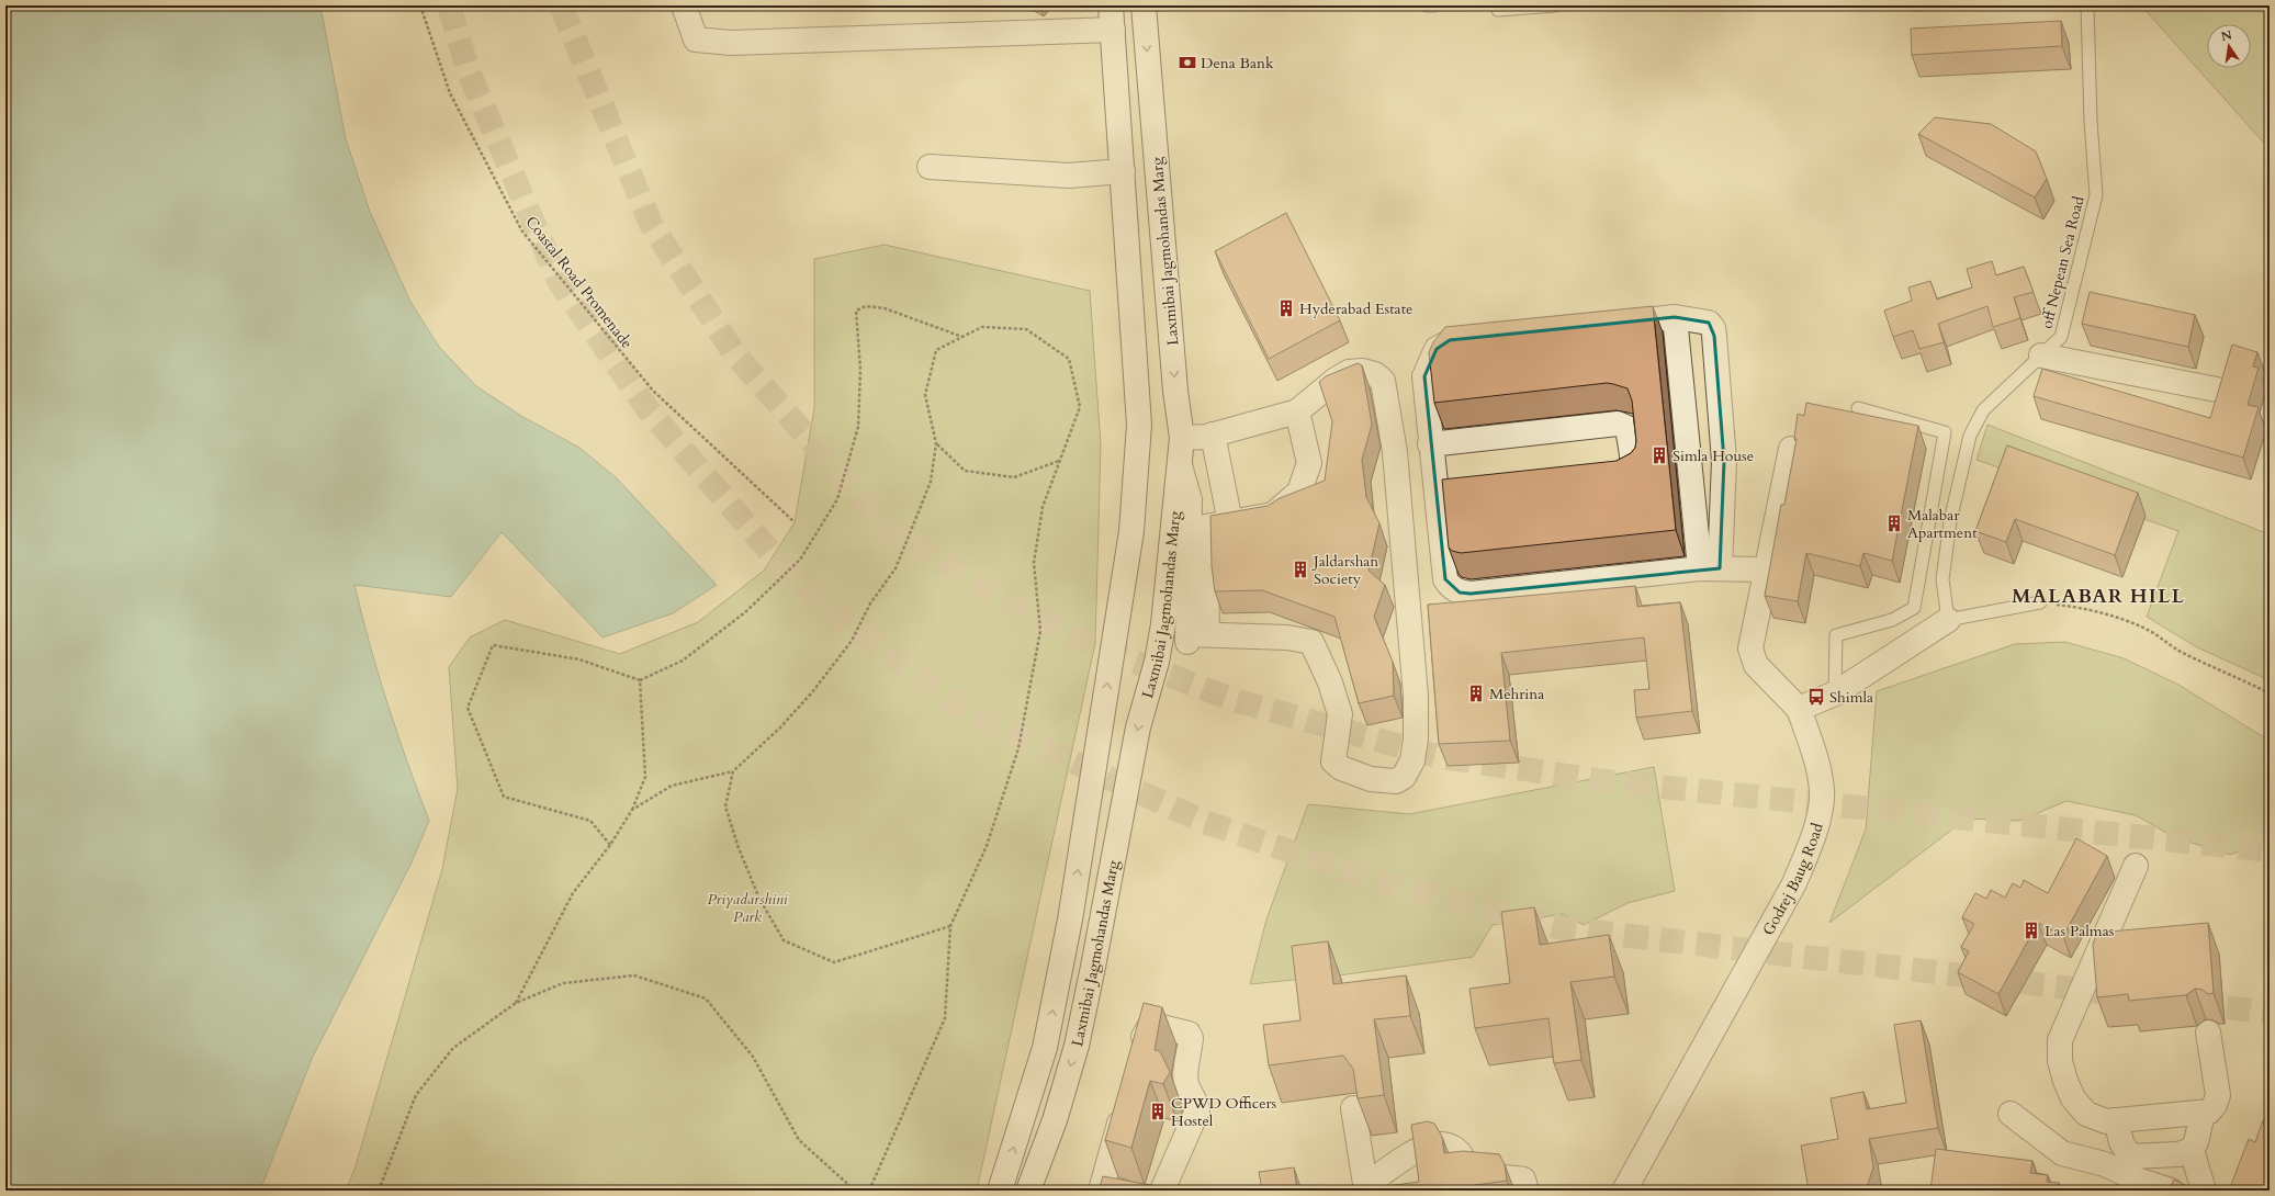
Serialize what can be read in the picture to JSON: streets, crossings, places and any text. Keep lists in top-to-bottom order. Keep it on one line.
{"streets":{"street":["Laxmibai Jagmohandas Marg","Godrej Baug Road"],"lane":["off Nepean Sea Road"],"path":["Coastal Road Promenade"]},"districts":["MALABAR HILL"],"parks":["Priyadarshini Park"],"places":{"bank":["Dena Bank"],"building":["Hyderabad Estate","Simla House","Malabar Apartment","Jaldarshan Society","Mehrina","Las Palmas","CPWD Officers Hostel"],"bus stop":["Shimla"]},"north":"top"}
